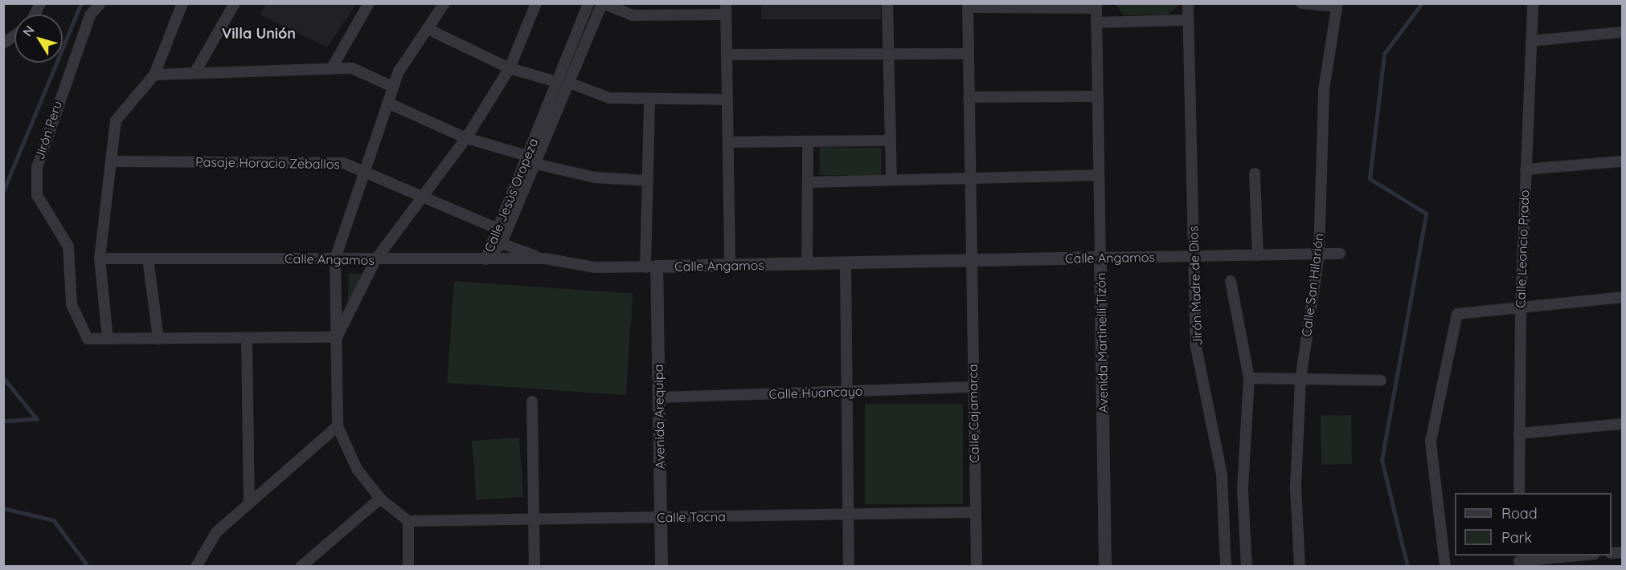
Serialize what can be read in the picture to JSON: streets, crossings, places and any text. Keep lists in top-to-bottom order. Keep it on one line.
{"streets":{"street":["Jirón Peru","Pasaje Horacio Zeballos","Calle Jesús Oropeza","Calle Leoncio Prado","Calle Angamos","Calle San Hilarión","Jirón Madre de Dios","Avenida Martinelli Tizón","Calle Huancayo","Calle Cajamarca","Avenida Arequipa","Calle Tacna"]},"crossings":[["Pasaje Horacio Zeballos","Calle Jesús Oropeza"],["Calle Jesús Oropeza","Calle Angamos"],["Calle Angamos","Calle San Hilarión"],["Calle Angamos","Jirón Madre de Dios"],["Calle Angamos","Avenida Martinelli Tizón"],["Calle Angamos","Calle Cajamarca"],["Calle Angamos","Avenida Arequipa"],["Calle Huancayo","Calle Cajamarca"],["Calle Huancayo","Avenida Arequipa"],["Calle Cajamarca","Calle Tacna"],["Avenida Arequipa","Calle Tacna"]],"districts":["Villa Unión"],"legend":["Road","Park"],"north":"top left"}
